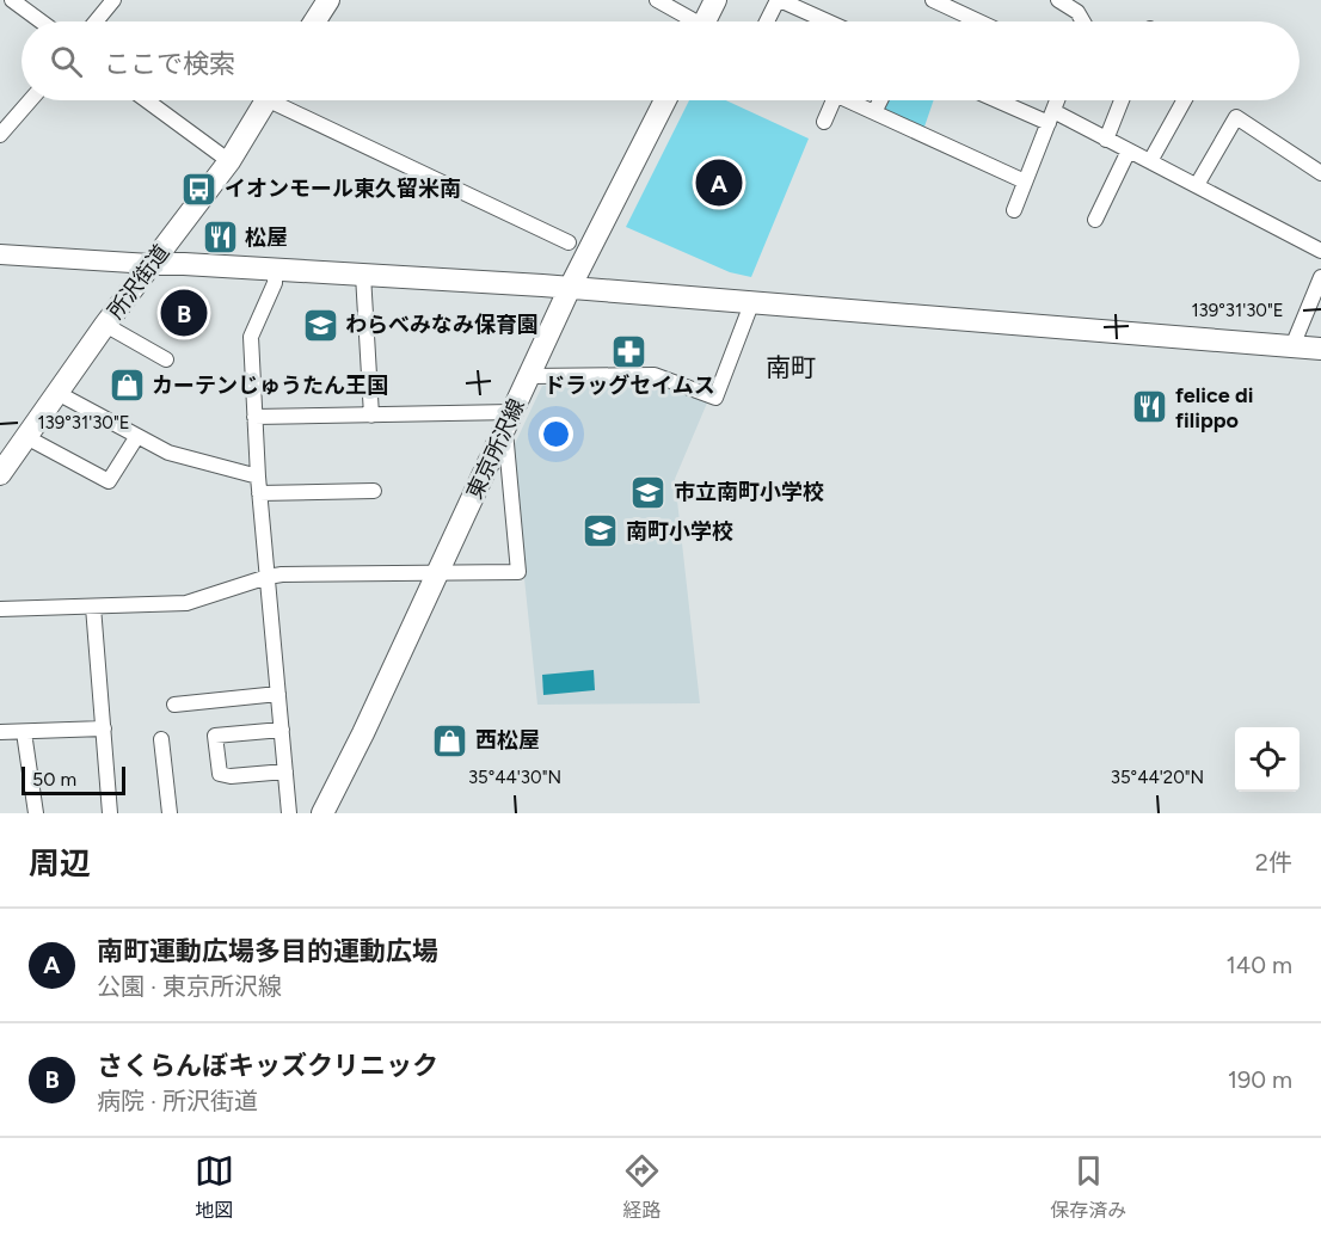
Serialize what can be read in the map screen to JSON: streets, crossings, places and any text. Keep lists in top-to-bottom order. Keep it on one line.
{"streets":{"main road":["所沢街道","東京所沢線"]},"districts":["南町"],"places":{"bus stop":["イオンモール東久留米南"],"restaurant":["松屋","felice di filippo"],"school or university":["わらべみなみ保育園","市立南町小学校","南町小学校"],"pharmacy":["ドラッグセイムス"],"shop":["カーテンじゅうたん王国","西松屋"]},"scale_bar":"50 m","page":{"search":"ここで検索","pins":["A","B"],"scale":"50 m","heading":["周辺","2件"],"list":[{"mark":"A","name":"南町運動広場多目的運動広場","note":"公園 · 東京所沢線","value":"140 m"},{"mark":"B","name":"さくらんぼキッズクリニック","note":"病院 · 所沢街道","value":"190 m"}],"nav":["地図","経路","保存済み"]},"coordinates":["139°31'30\"E","35°44'30\"N","35°44'20\"N"]}
